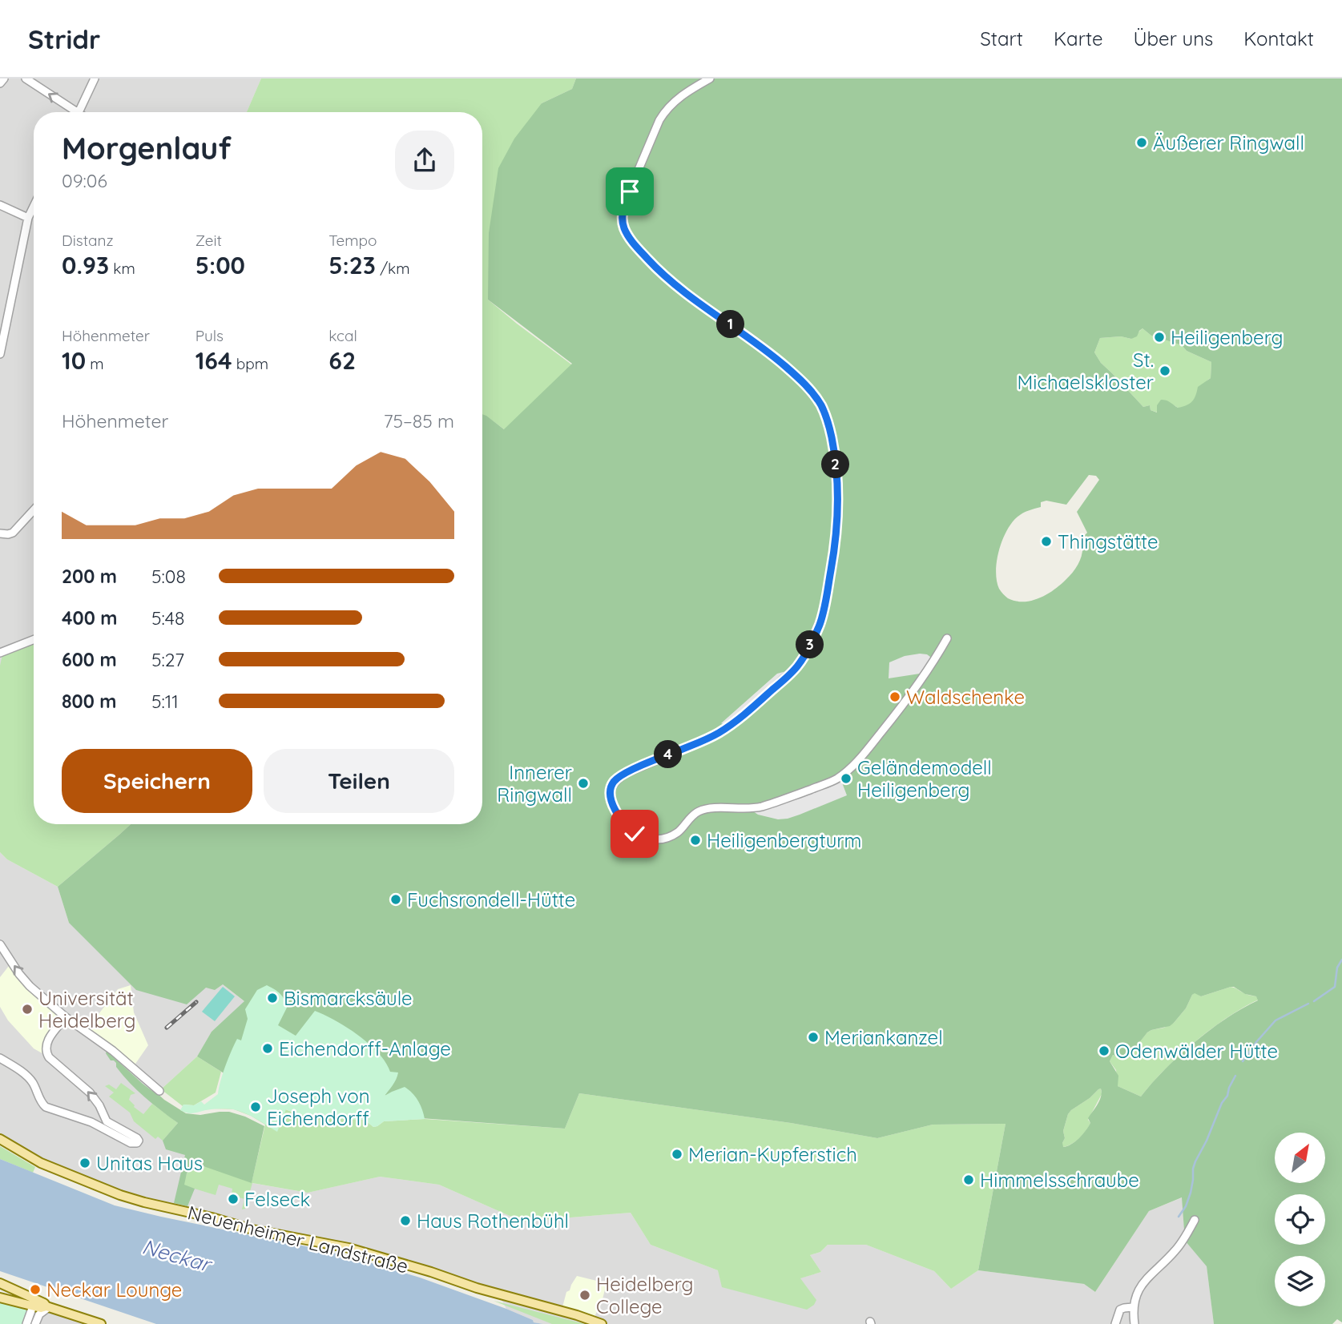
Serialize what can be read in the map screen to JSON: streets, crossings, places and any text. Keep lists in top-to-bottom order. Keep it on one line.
{"streets":{"main road":["Neuenheimer Landstraße"]},"water":["Neckar"],"places":["Äußerer Ringwall","Heiligenberg","St. Michaelskloster","Thingstätte","Waldschenke","Geländemodell Heiligenberg","Innerer Ringwall","Heiligenbergturm","Fuchsrondell-Hütte","Bismarcksäule","Universität Heidelberg","Meriankanzel","Eichendorff-Anlage","Odenwälder Hütte","Joseph von Eichendorff","Merian-Kupferstich","Unitas Haus","Himmelsschraube","Felseck","Haus Rothenbühl","Neckar Lounge","Heidelberg College"],"north":"top right","page":{"header":"Stridr","nav":["Start","Karte","Über uns","Kontakt"],"heading":["Morgenlauf","09:06"],"stats":[["Distanz","0.93 km"],["Zeit","5:00"],["Tempo","5:23 /km"],["Höhenmeter","10 m"],["Puls","164 bpm"],["kcal","62"]],"pins":["1","2","3","4"],"chart":["Höhenmeter","75–85 m"],"list":[{"name":"200 m","note":"5:08"},{"name":"400 m","note":"5:48"},{"name":"600 m","note":"5:27"},{"name":"800 m","note":"5:11"}],"buttons":["Speichern","Teilen"]}}
